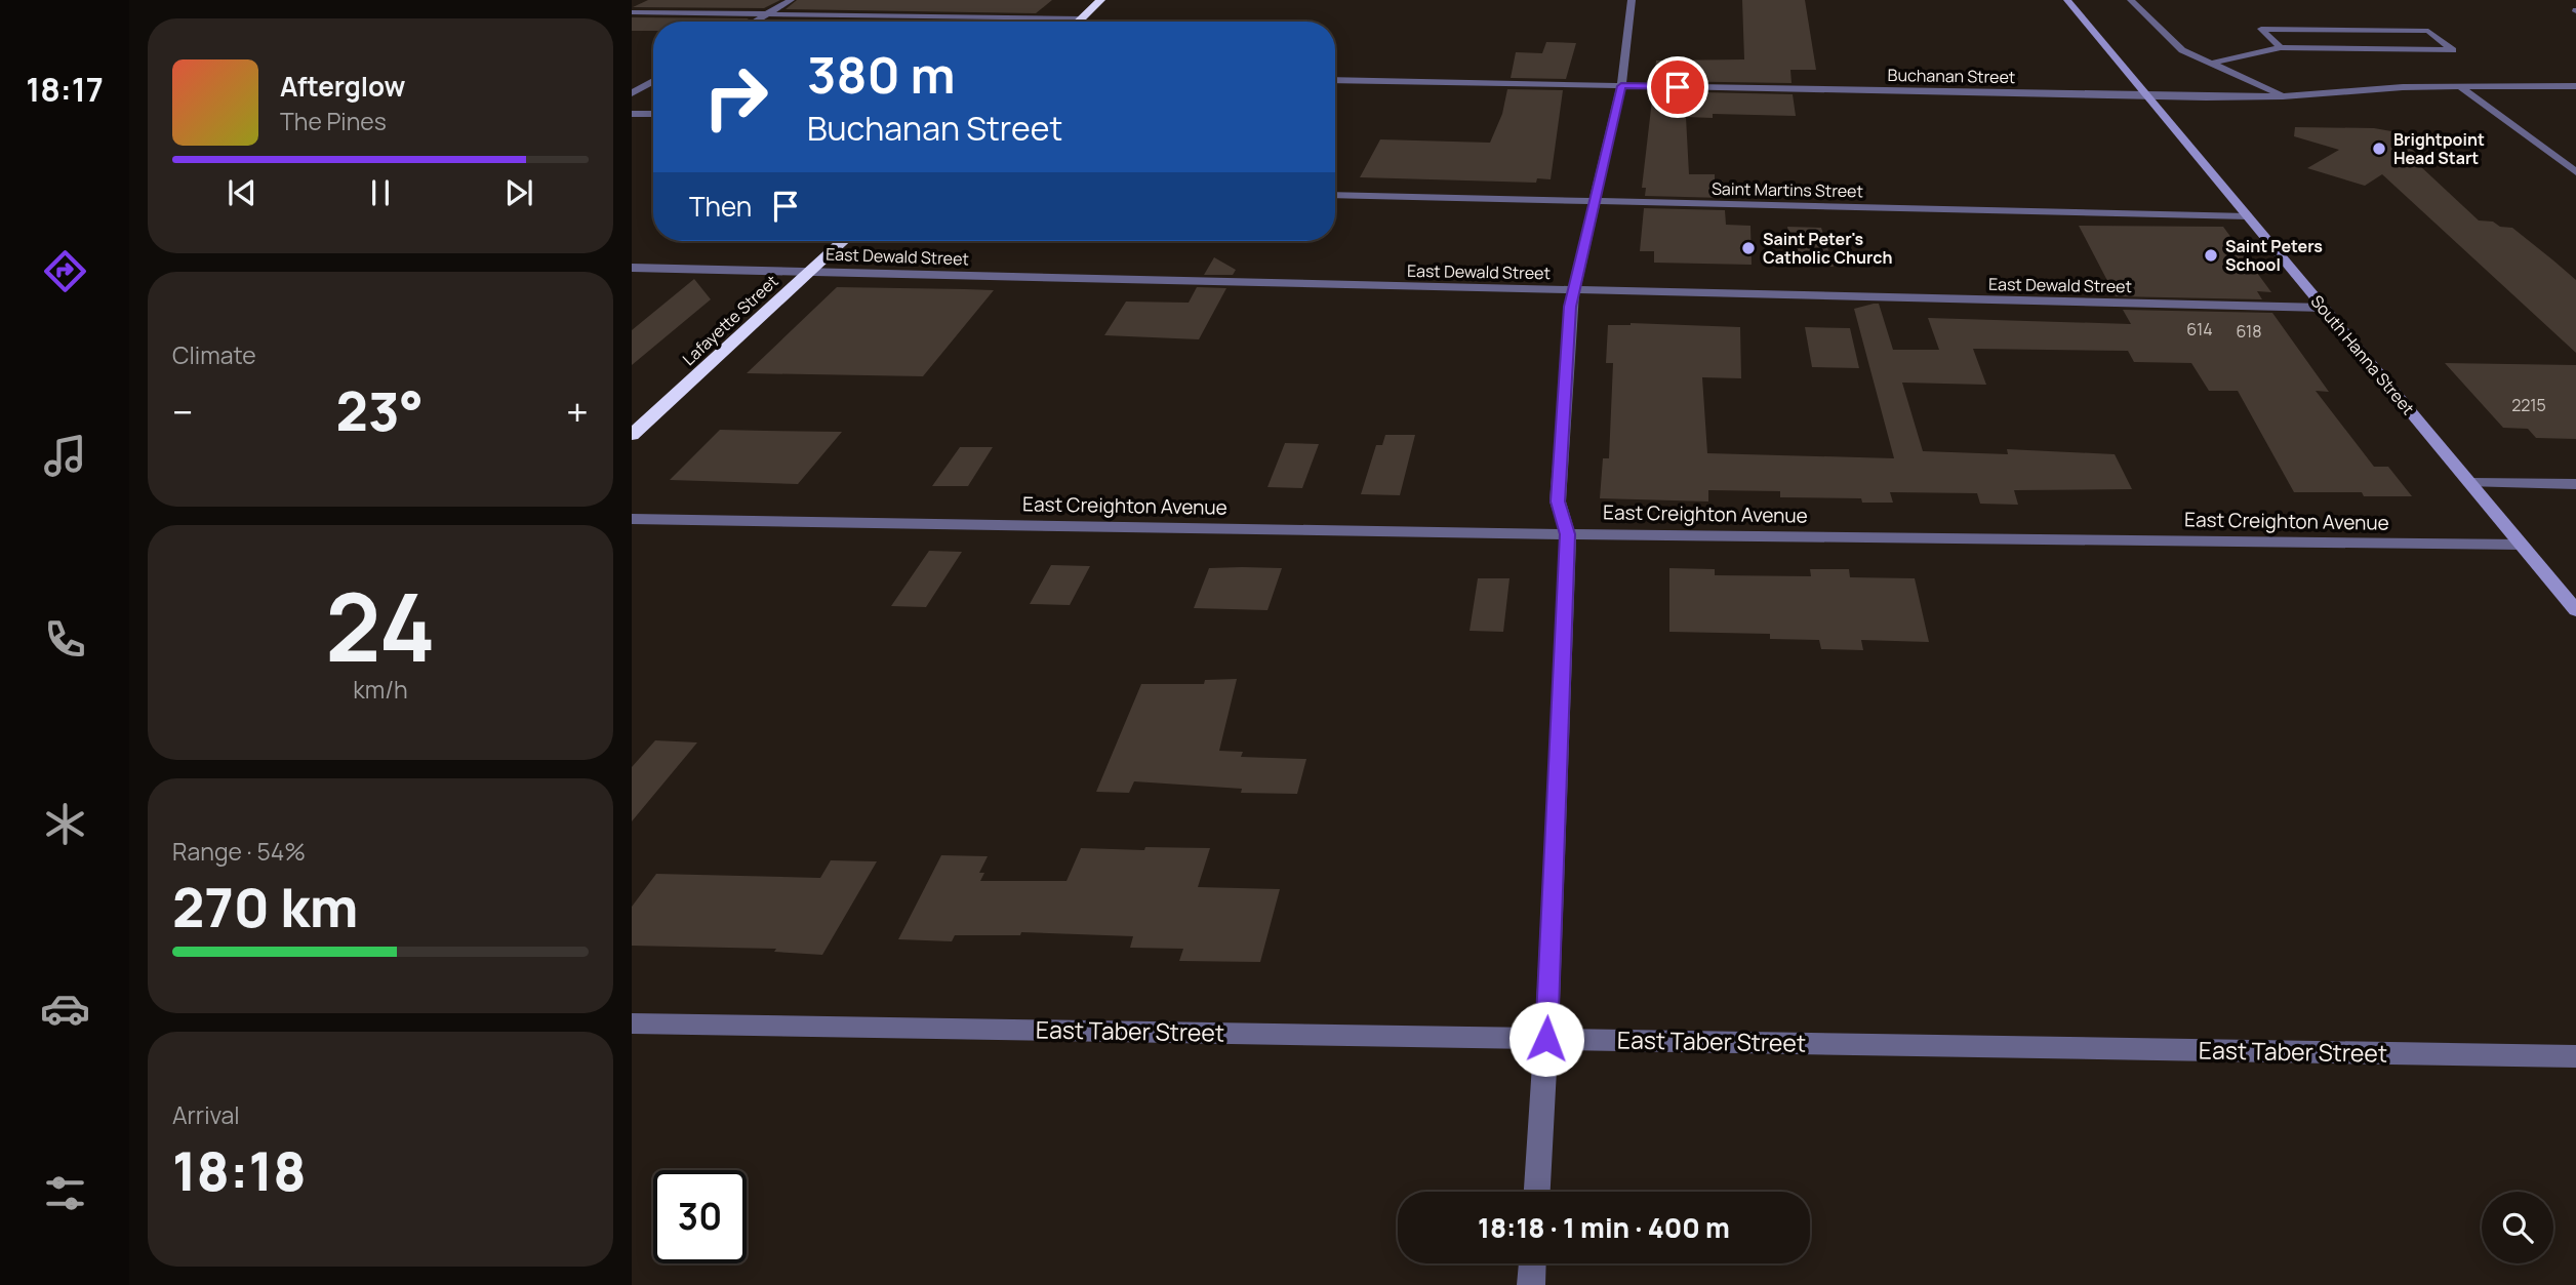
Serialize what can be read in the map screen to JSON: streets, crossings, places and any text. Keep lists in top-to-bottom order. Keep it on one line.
{"streets":{"highway":["Lafayette Street"],"street":["Buchanan Street","Saint Martins Street","East Dewald Street","South Hanna Street","East Creighton Avenue","East Taber Street"]},"crossings":[["Buchanan Street","South Hanna Street"],["Saint Martins Street","South Hanna Street"],["East Dewald Street","Lafayette Street"],["East Dewald Street","South Hanna Street"],["South Hanna Street","East Creighton Avenue"]],"places":["Brightpoint Head Start","Saint Peter's Catholic Church","Saint Peters School"],"house_numbers":["614","618","2215"],"page":{"tabs":"18:17","turn":["380 m","Buchanan Street"],"song":["Afterglow","The Pines"],"then":"Then","tile":["Climate",["24","km/h"],["Range · 54%","270 km"],["Arrival","18:18"]],"heat":["−","23°","+"],"limit":"30","trip":"18:18 · 1 min · 400 m"}}
